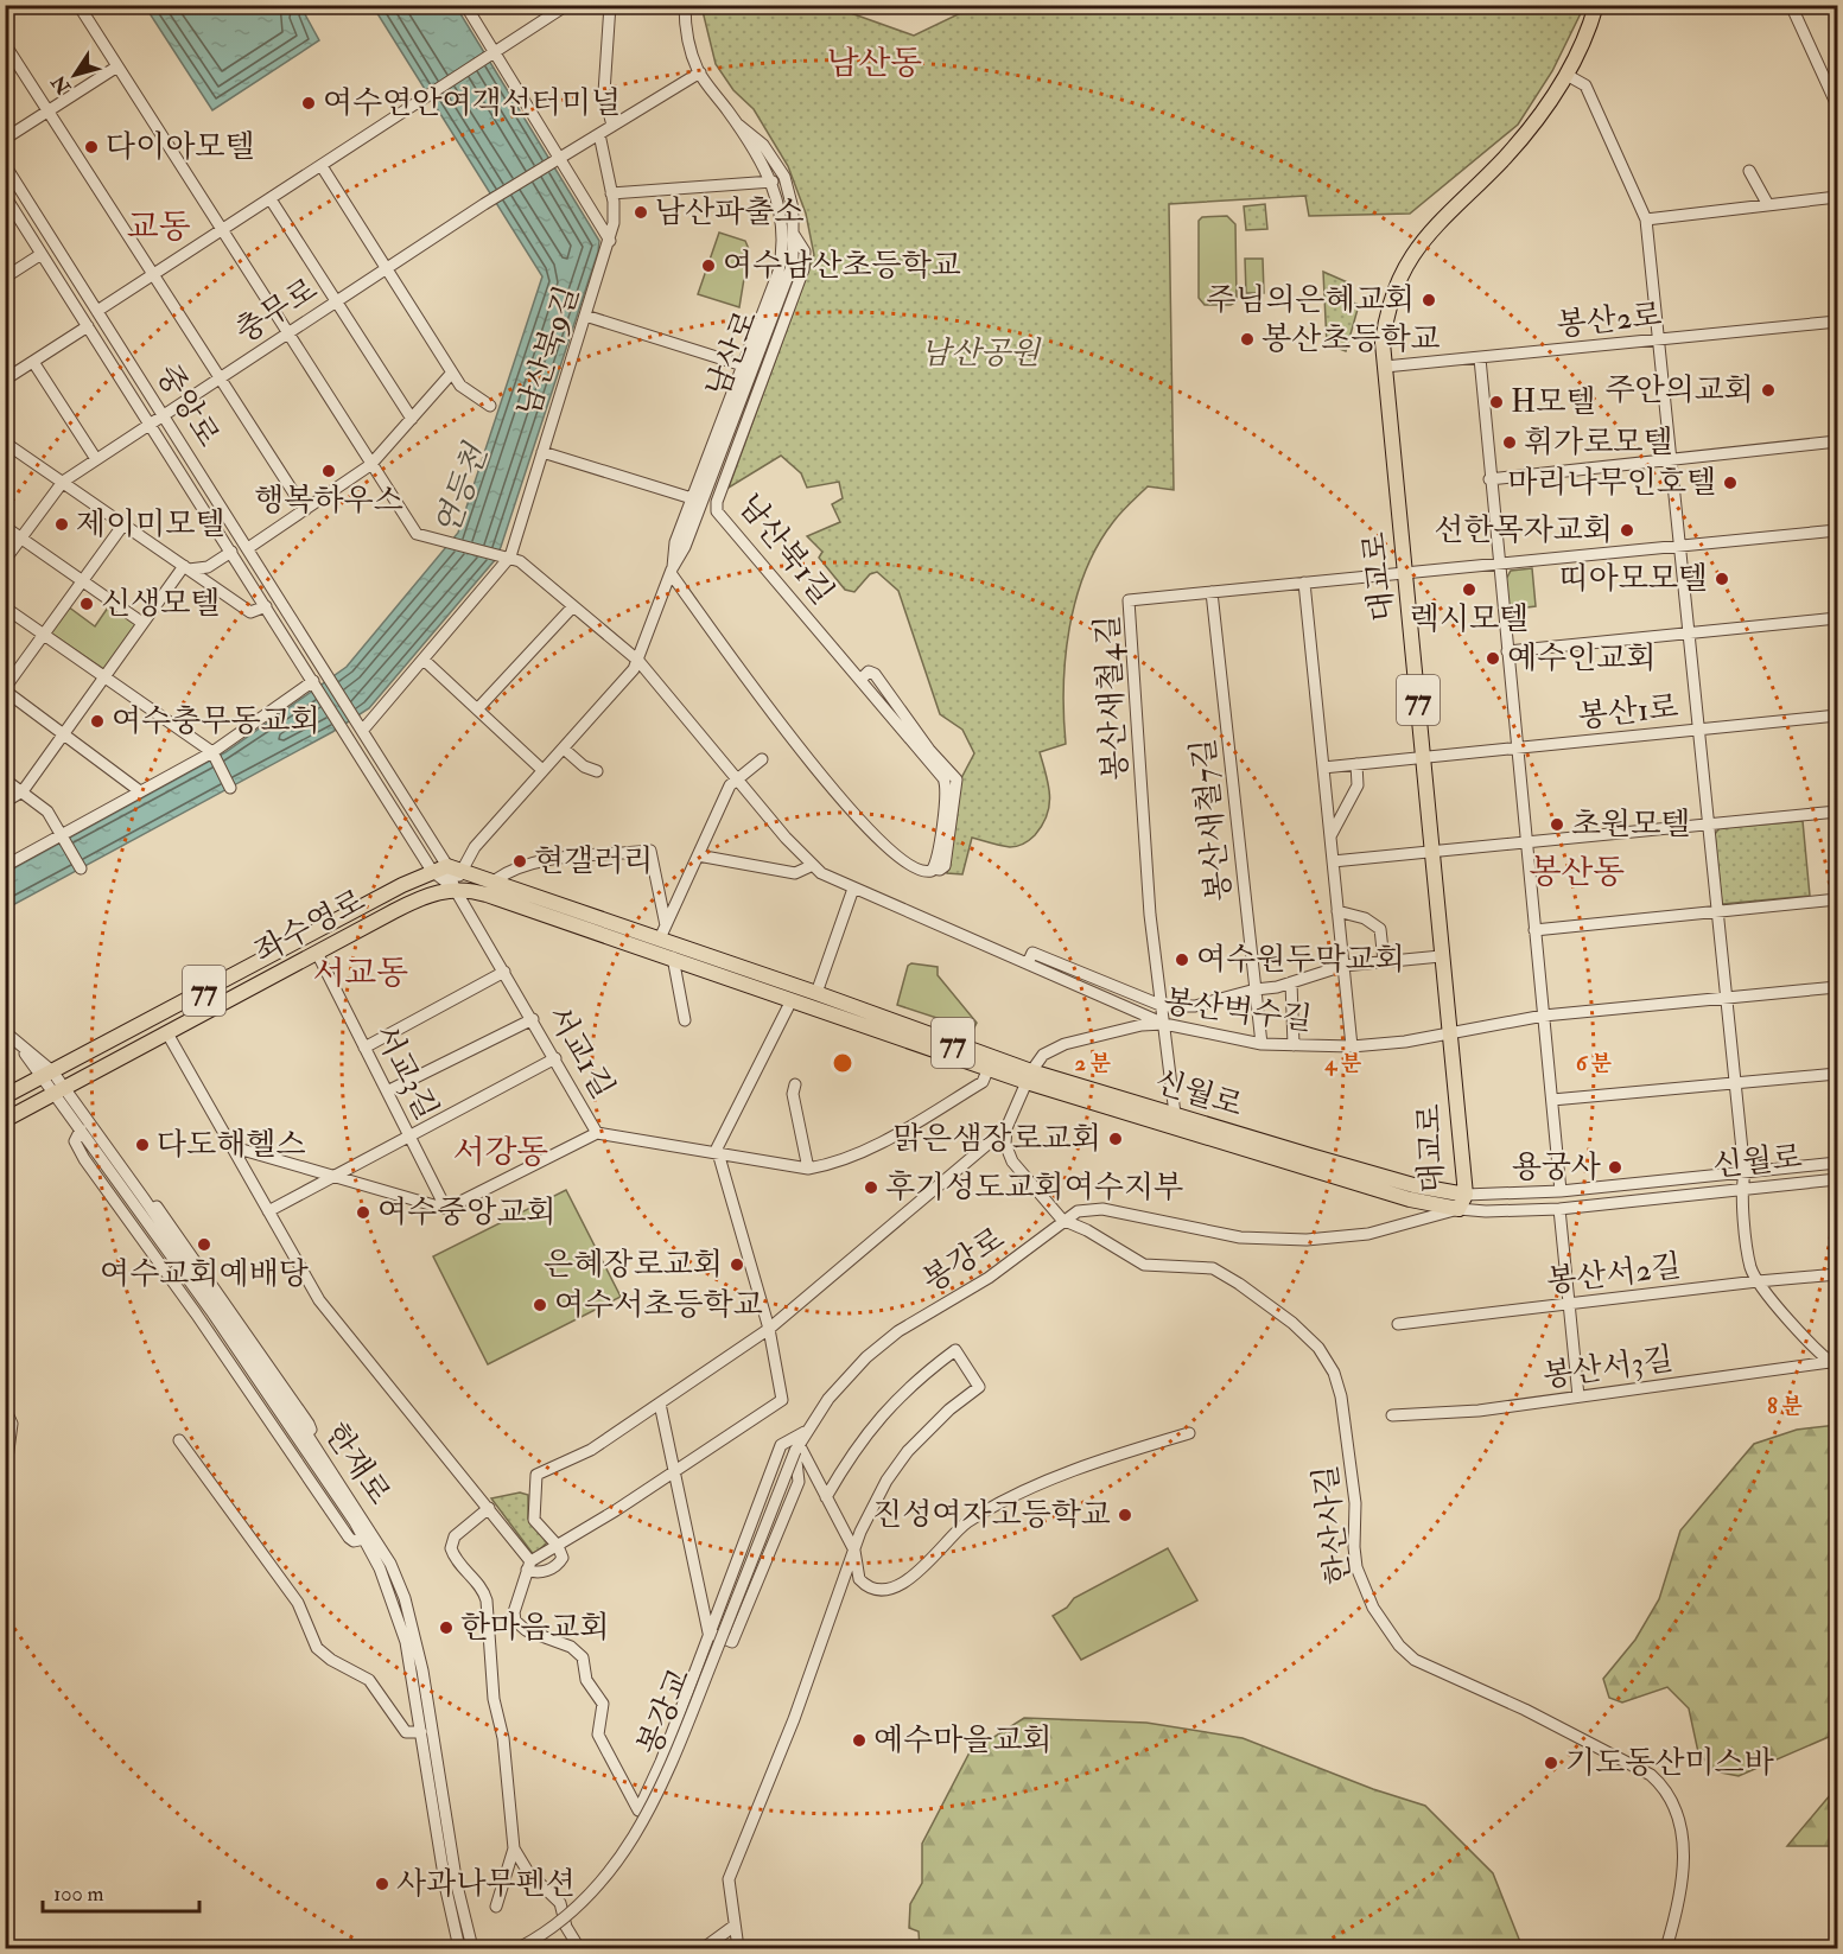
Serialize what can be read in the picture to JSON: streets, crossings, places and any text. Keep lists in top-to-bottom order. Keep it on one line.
{"streets":{"main road":["대교로","77","좌수영로","신월로"],"street":["충무로","봉산2로","남산북9길","남산로","중앙로","남산북1길","봉산새철4길","봉산1로","봉산새철7길","봉산벅수길","서교1길","서교3길","봉강로","봉산서2길","봉산서3길","한재로","한산사길","봉강교"]},"crossings":[["충무로","중앙로"],["봉산2로","대교로"],["남산북9길","중앙로"],["남산로","남산북1길"],["남산로","좌수영로"],["남산로","신월로"],["대교로","봉산새철4길"],["대교로","봉산1로"],["대교로","봉산벅수길"],["대교로","신월로"],["대교로","봉강로"],["봉산새철4길","봉산새철7길"],["봉산새철4길","봉산벅수길"],["봉산새철4길","신월로"],["봉산새철7길","봉산벅수길"],["좌수영로","서교1길"],["좌수영로","서교3길"],["좌수영로","신월로"],["좌수영로","한재로"],["봉산벅수길","신월로"],["서교1길","서교3길"],["서교1길","신월로"],["신월로","봉강로"],["봉강로","한산사길"],["봉강로","봉강교"]],"districts":["남산동","교동","봉산동","서교동","서강동"],"water":["연등천"],"parks":["남산공원"],"places":["여수연안여객선터미널","다이아모텔","남산파출소","여수남산초등학교","주님의은혜교회","봉산초등학교","주안의교회","H모텔","휘가로모텔","행복하우스","마리나무인호텔","제이미모텔","선한목자교회","띠아모모텔","렉시모텔","신생모텔","예수인교회","여수충무동교회","초원모텔","현갤러리","여수원두막교회","맑은샘장로교회","다도해헬스","용궁사","후기성도교회여수지부","여수중앙교회","여수교회예배당","은혜장로교회","여수서초등학교","진성여자고등학교","한마음교회","예수마을교회","기도동산미스바","사과나무펜션"],"scale_bar":"100 m","north":"bottom left","rings":["2 분","4 분","6 분","8 분"]}
